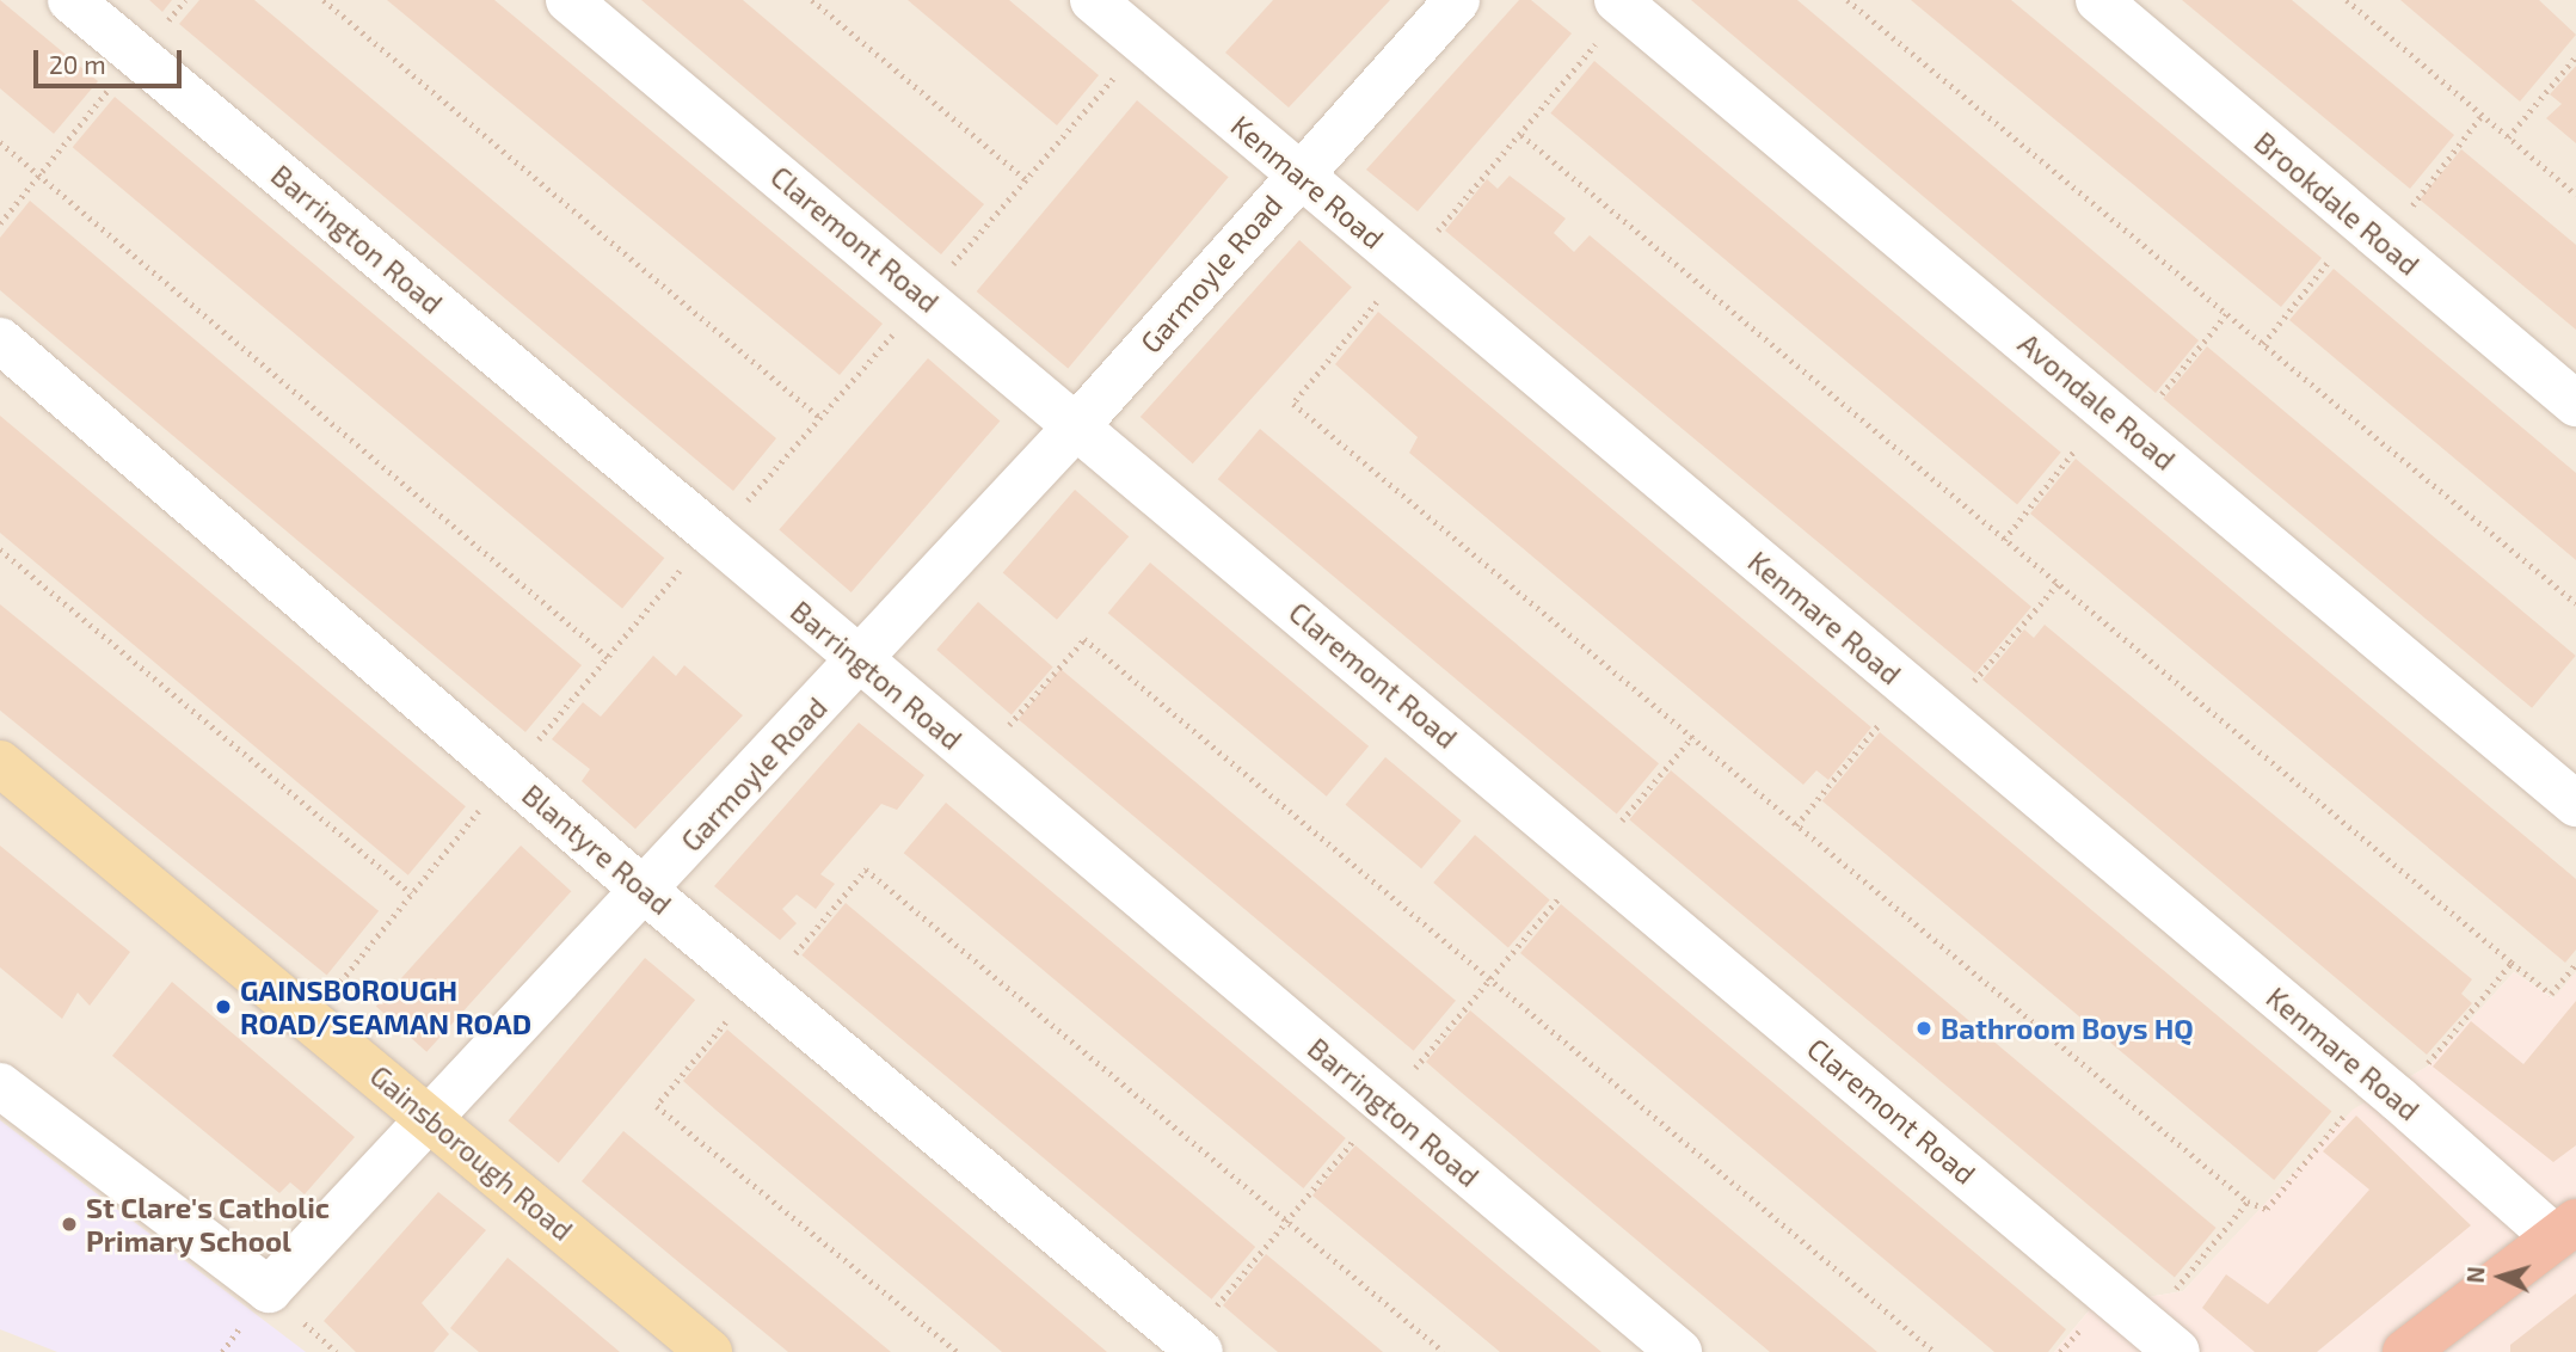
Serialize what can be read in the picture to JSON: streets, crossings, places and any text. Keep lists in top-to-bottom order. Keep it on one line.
{"streets":{"main road":["Gainsborough Road"],"street":["Kenmare Road","Brookdale Road","Barrington Road","Claremont Road","Garmoyle Road","Avondale Road","Blantyre Road"]},"crossings":[["Kenmare Road","Garmoyle Road"],["Barrington Road","Garmoyle Road"],["Claremont Road","Garmoyle Road"],["Garmoyle Road","Blantyre Road"],["Garmoyle Road","Gainsborough Road"]],"places":["GAINSBOROUGH ROAD/SEAMAN ROAD","Bathroom Boys HQ","St Clare's Catholic Primary School"],"scale_bar":"20 m","north":"left"}
